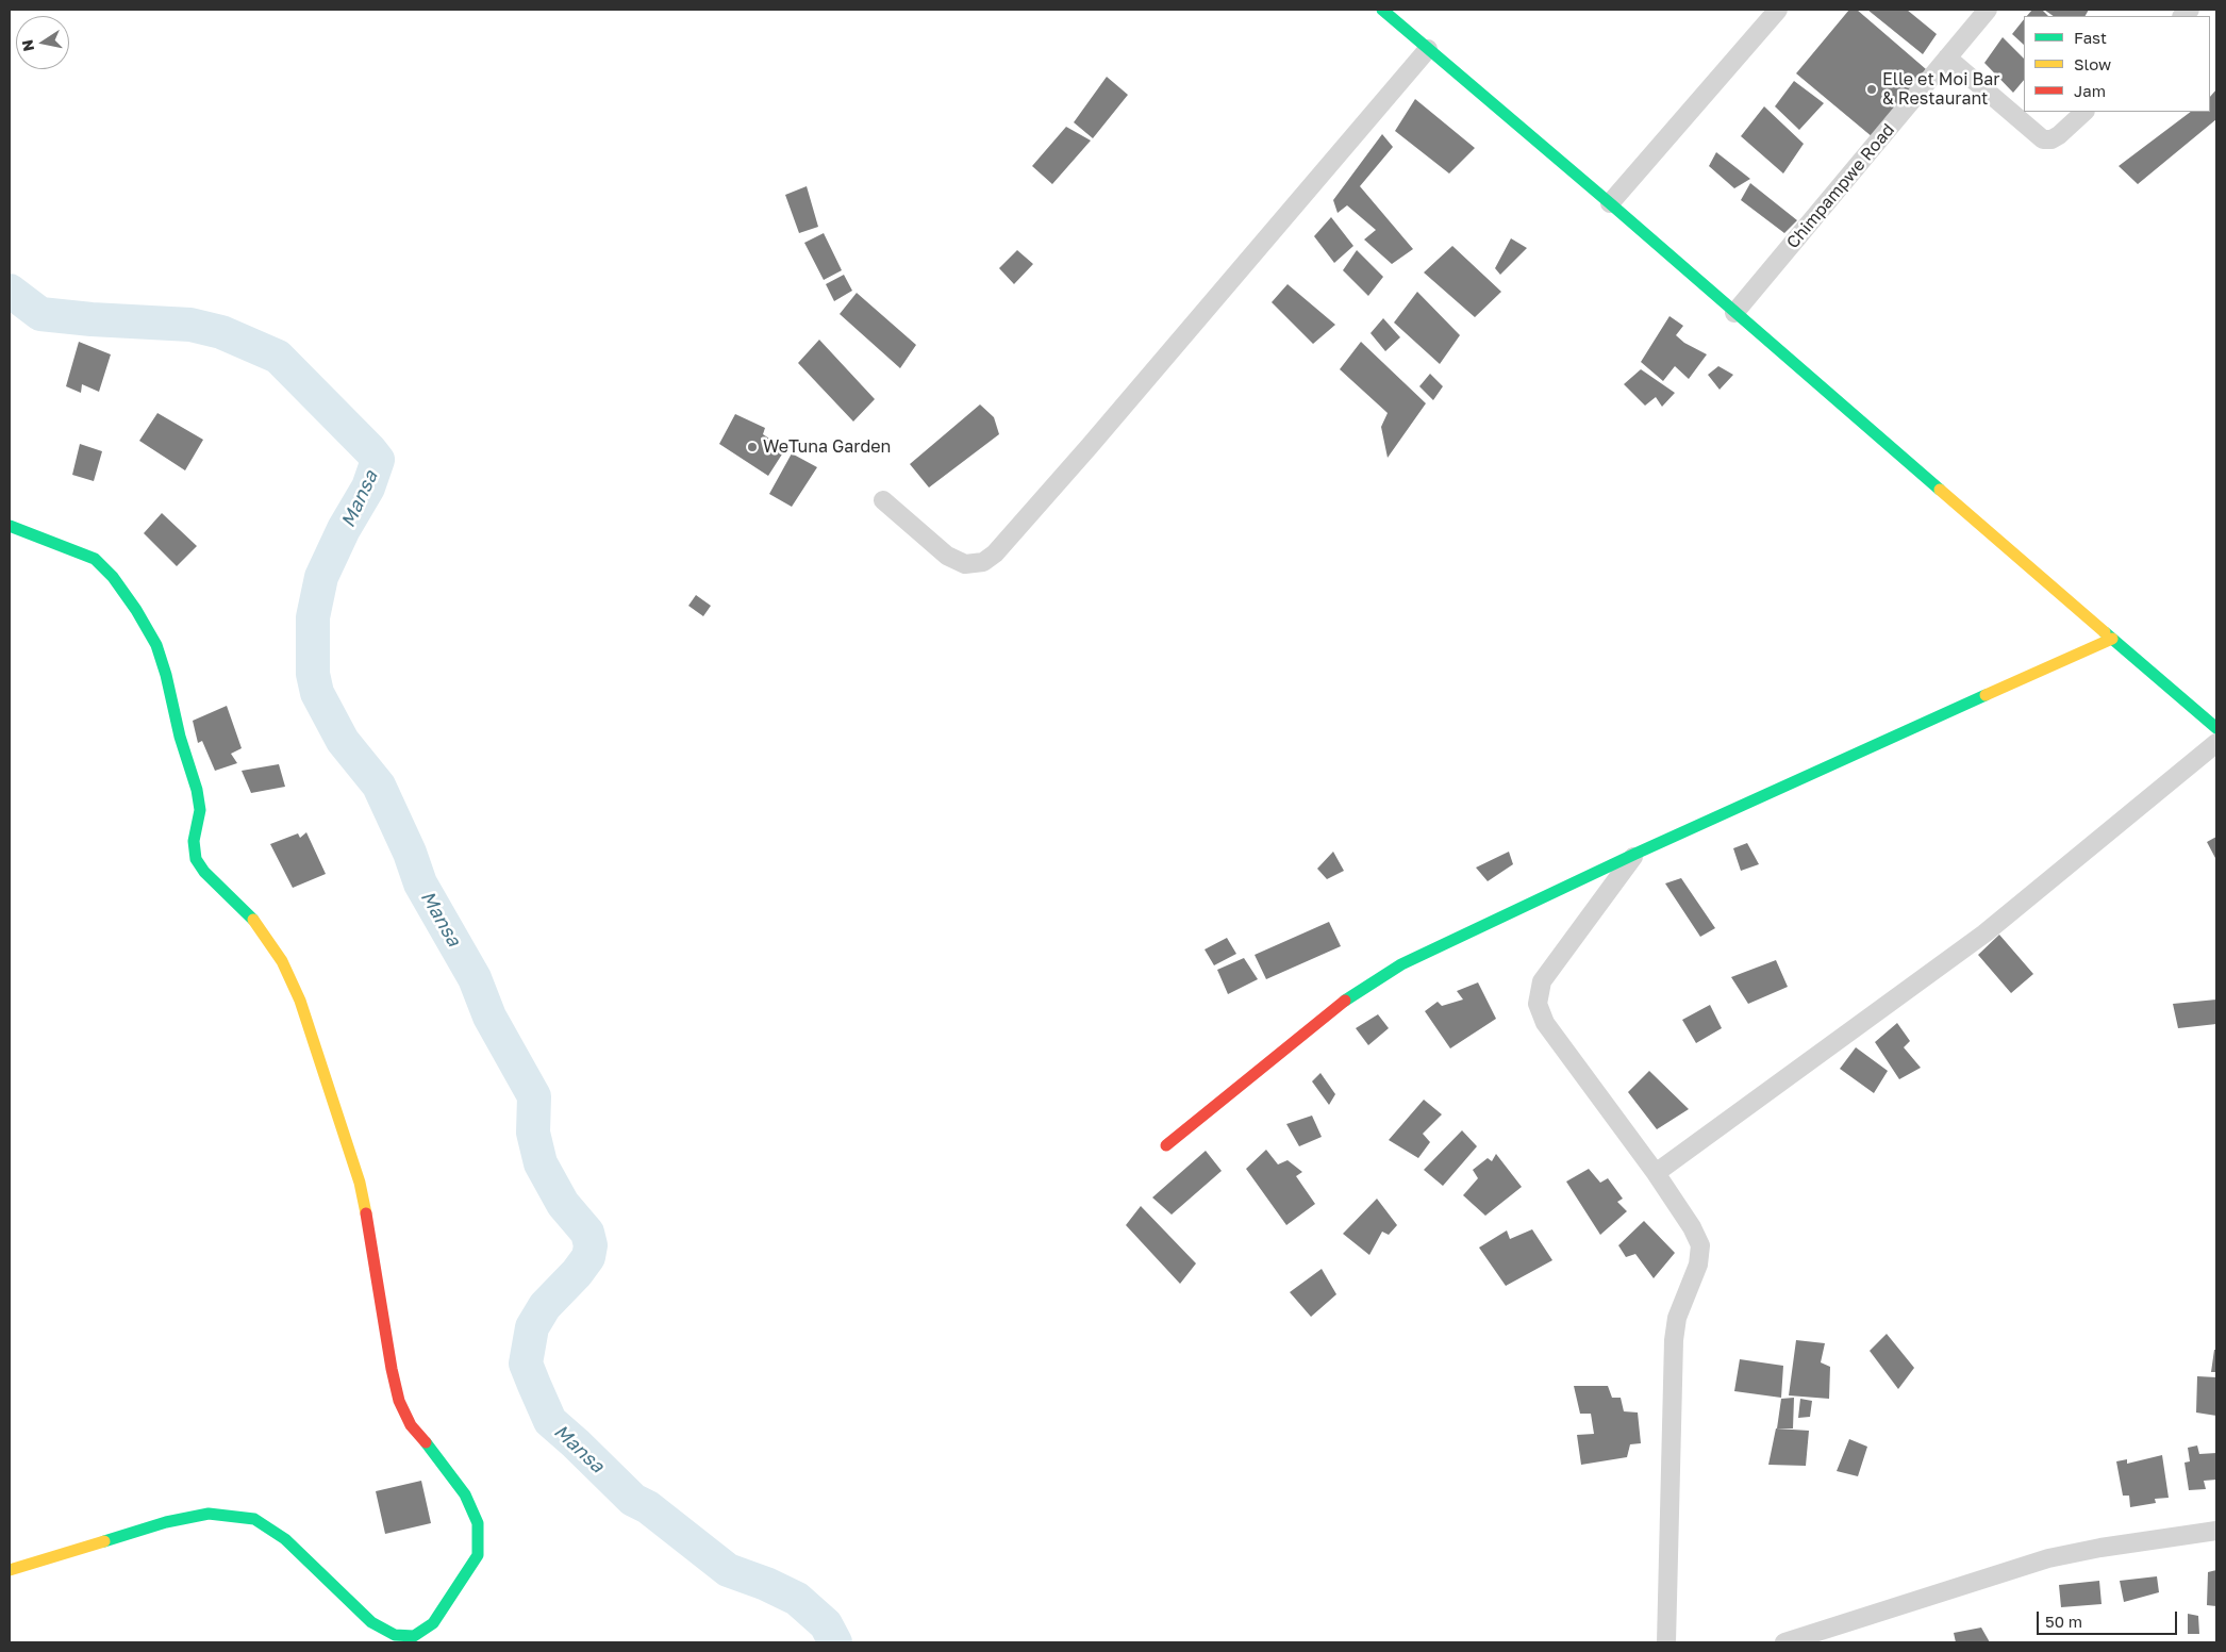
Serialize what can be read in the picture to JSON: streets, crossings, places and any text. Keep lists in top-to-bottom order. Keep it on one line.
{"streets":{"street":["Chimpampwe Road"]},"water":["Mansa"],"places":["Elle et Moi Bar & Restaurant","WeTuna Garden"],"legend":["Fast","Slow","Jam"],"scale_bar":"50 m","north":"left"}
